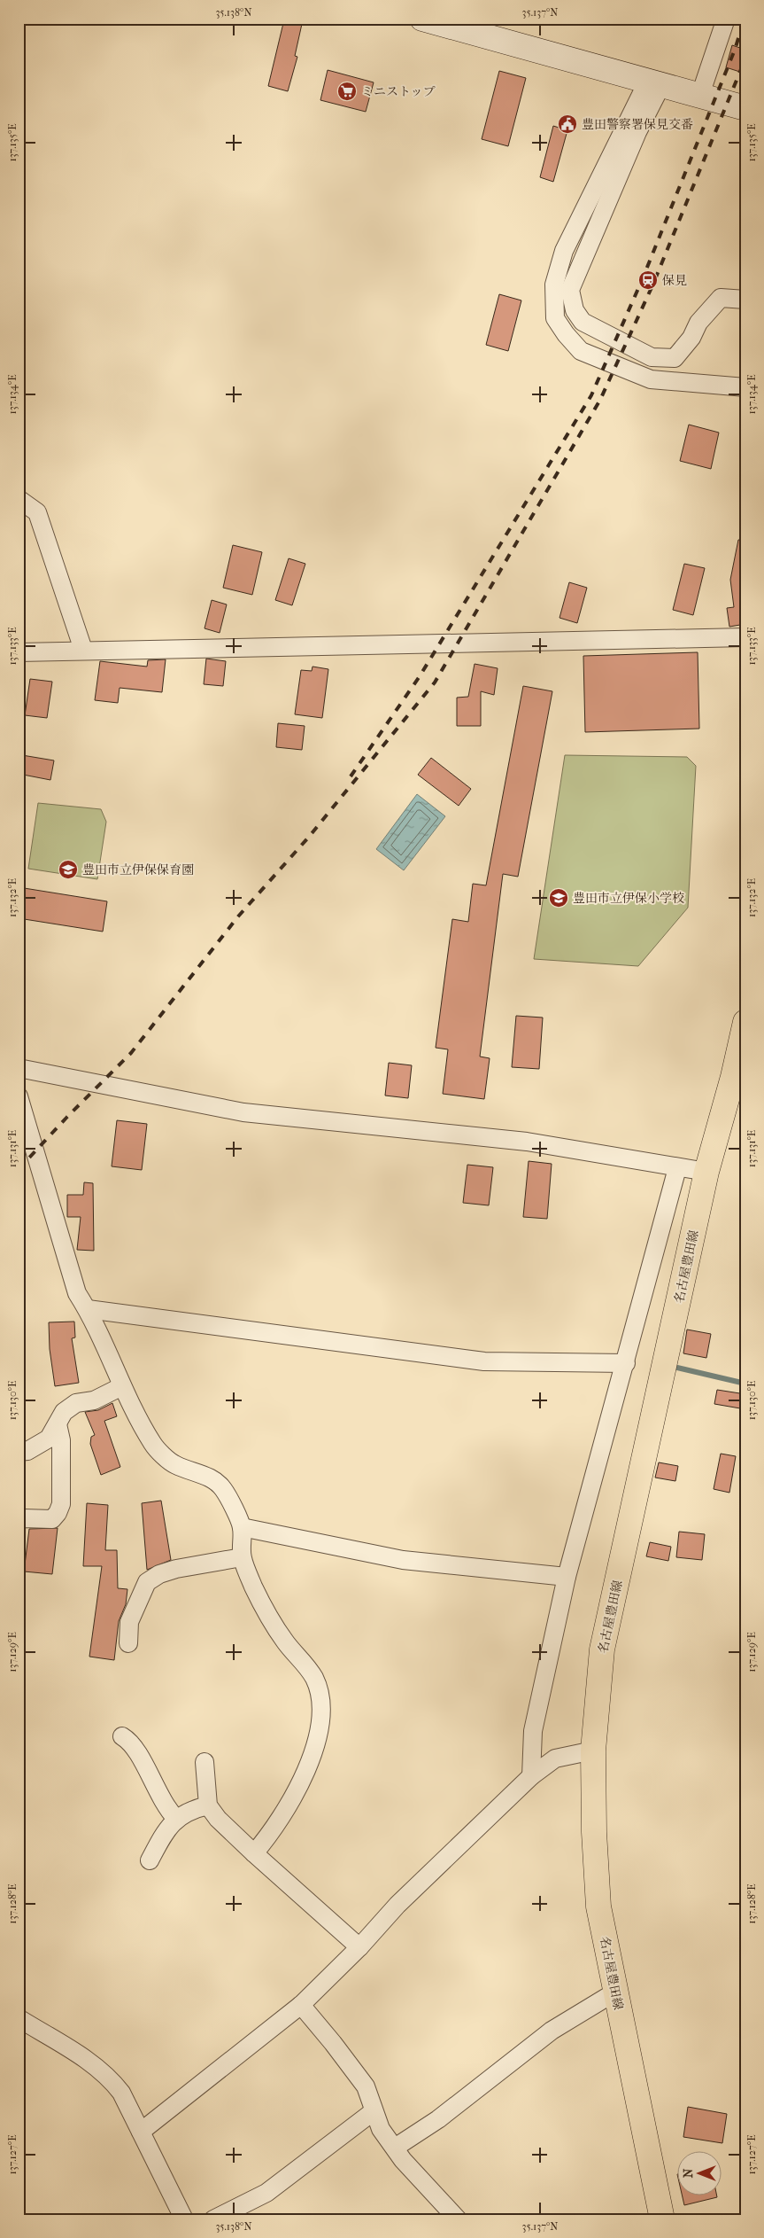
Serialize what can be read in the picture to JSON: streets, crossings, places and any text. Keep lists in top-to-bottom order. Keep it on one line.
{"streets":{"main road":["名古屋豊田線"]},"places":{"supermarket":["ミニストップ"],"public building":["豊田警察署保見交番"],"station":["保見"],"school or university":["豊田市立伊保保育園","豊田市立伊保小学校"]},"north":"left","coordinates":["35.138°N","35.137°N","137.135°E","137.134°E","137.133°E","137.132°E","137.131°E","137.130°E","137.129°E","137.128°E","137.127°E"]}
